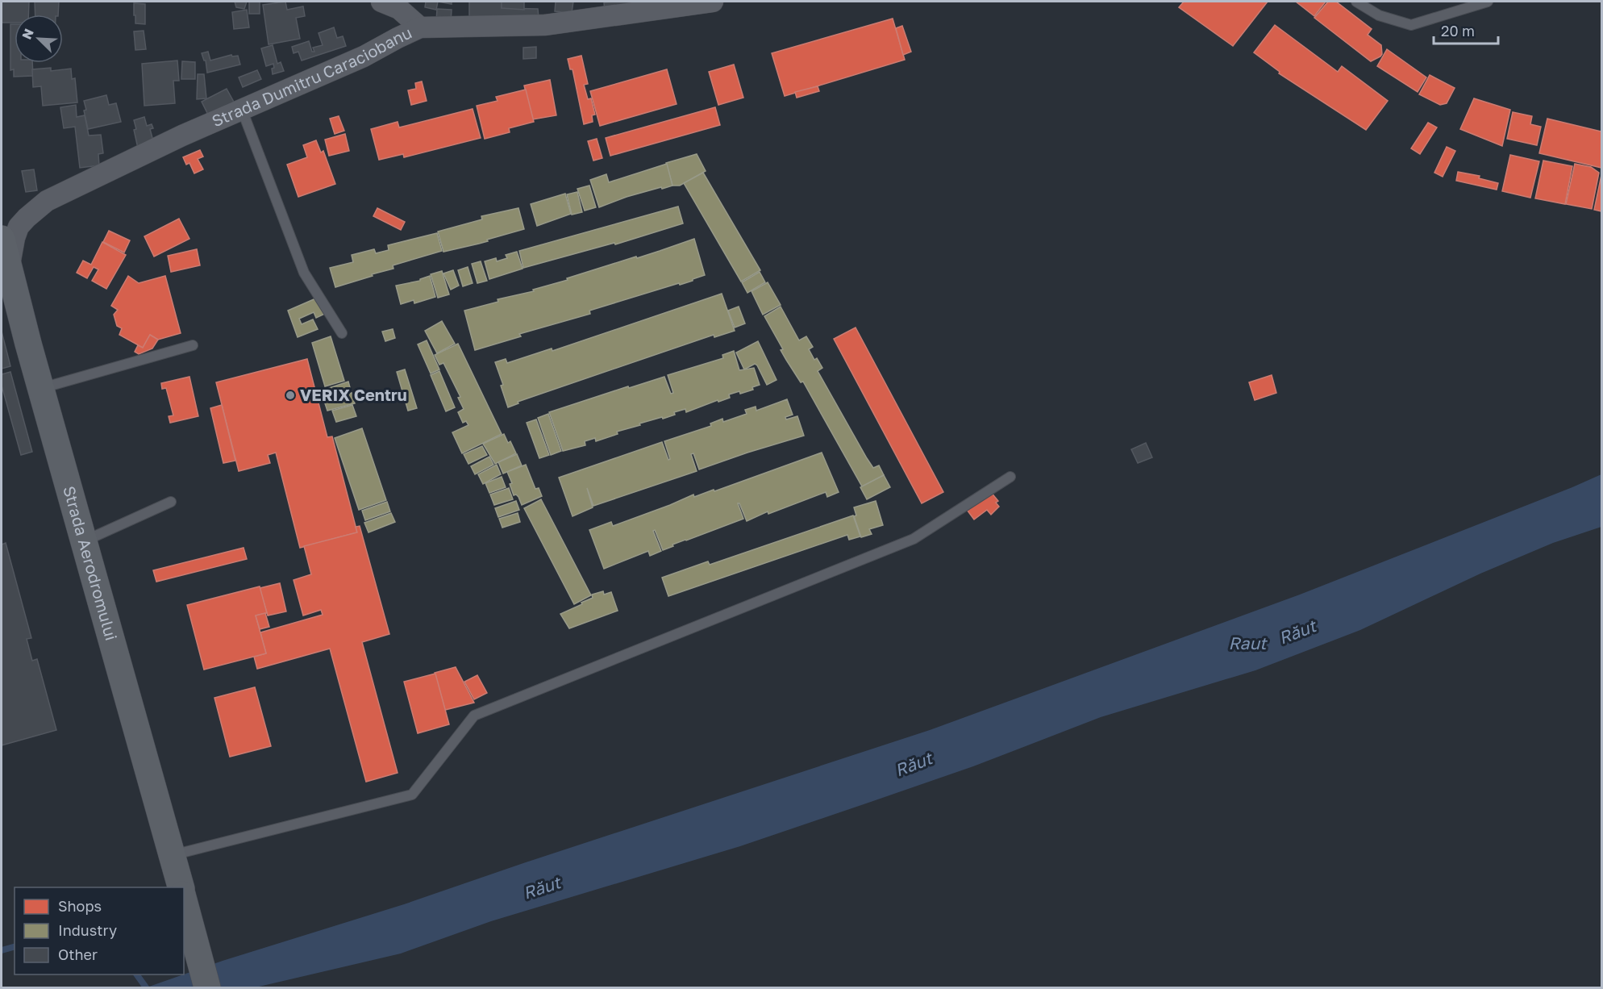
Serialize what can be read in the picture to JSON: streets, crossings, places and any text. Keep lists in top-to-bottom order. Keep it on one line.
{"streets":{"main road":["Strada Aerodromului"],"street":["Strada Dumitru Caraciobanu"]},"crossings":[["Strada Dumitru Caraciobanu","Strada Aerodromului"]],"water":["Răut","Raut"],"places":["VERIX Centru"],"legend":["Shops","Industry","Other"],"scale_bar":"20 m","north":"top left"}
